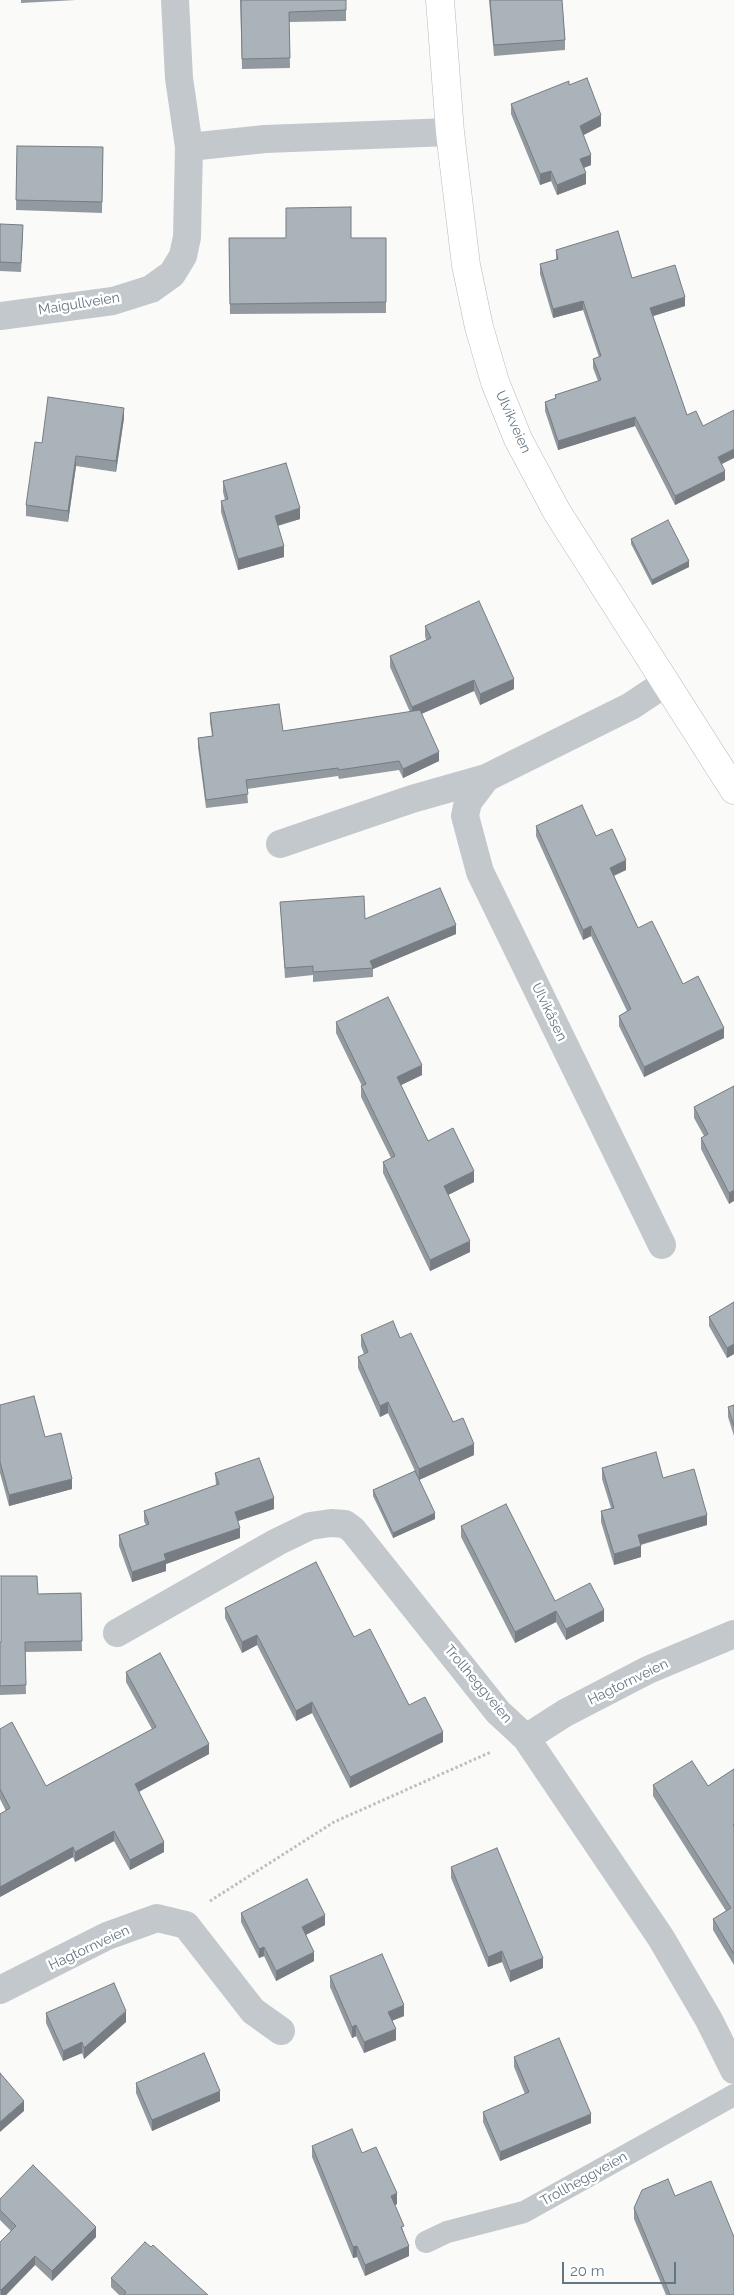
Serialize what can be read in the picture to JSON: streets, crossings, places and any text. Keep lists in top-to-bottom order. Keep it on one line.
{"streets":{"street":["Maigullveien","Ulvikveien","Ulvikåsen","Hagtornveien","Trollheggveien"]},"crossings":[["Ulvikveien","Ulvikåsen"],["Hagtornveien","Trollheggveien"]],"scale_bar":"20 m"}
